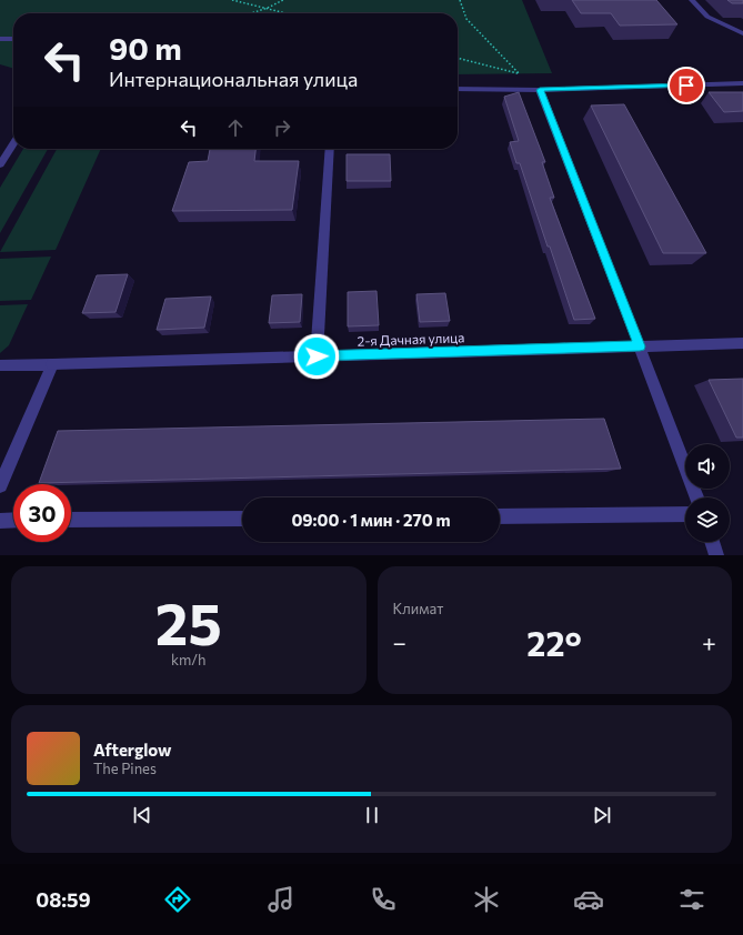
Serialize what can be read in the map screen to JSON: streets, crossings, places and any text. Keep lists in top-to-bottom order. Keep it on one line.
{"streets":{"street":["2-я Дачная улица"]},"page":{"turn":["90 m","Интернациональная улица"],"limit":"30","trip":"09:00 · 1 мин · 270 m","tile":[["25","km/h"],"Климат"],"heat":["−","22°","+"],"song":["Afterglow","The Pines"],"tabs":"08:59"}}
